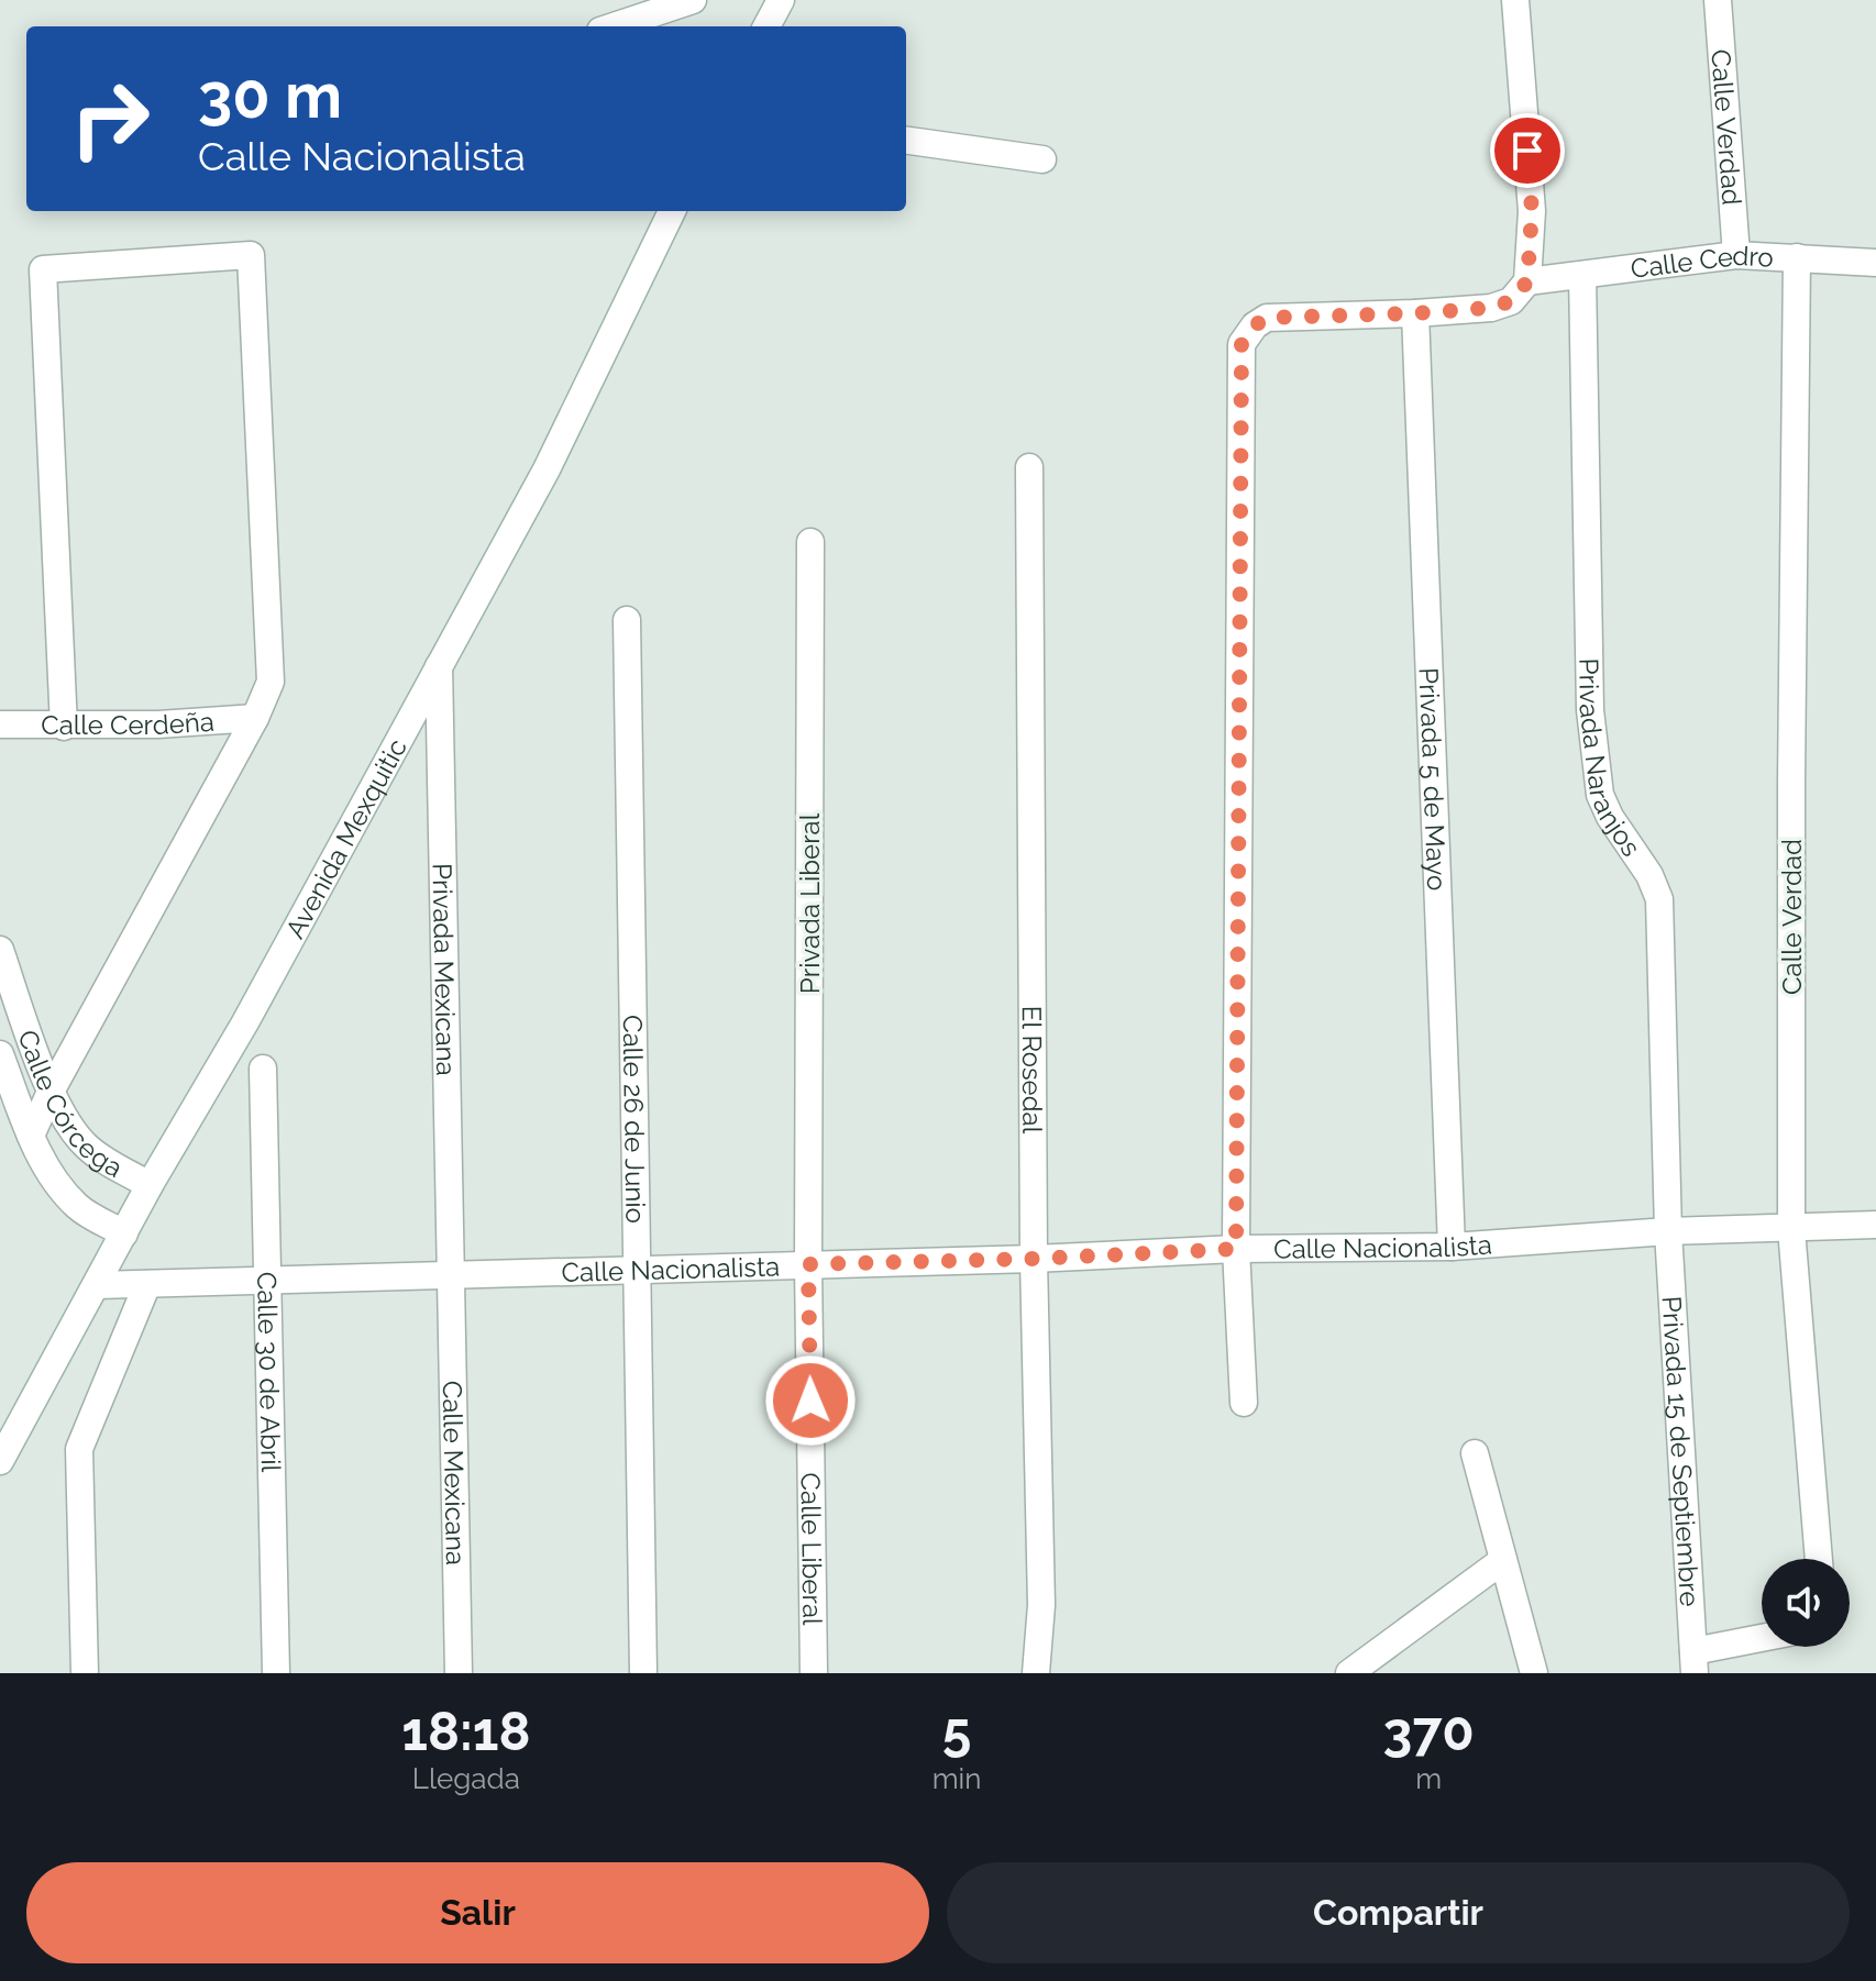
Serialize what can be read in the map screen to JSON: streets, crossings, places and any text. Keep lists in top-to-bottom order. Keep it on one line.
{"streets":{"street":["Calle Verdad","Calle Cedro","Calle Cerdeña","Privada Naranjos","Privada 5 de Mayo","Avenida Mexquitic","Privada Liberal","Privada Mexicana","El Rosedal","Calle Córcega","Calle 26 de Junio","Calle Nacionalista","Calle 30 de Abril","Privada 15 de Septiembre","Calle Mexicana","Calle Liberal"]},"crossings":[["Calle Verdad","Calle Cedro"],["Calle Verdad","Calle Nacionalista"],["Calle Cedro","Privada Naranjos"],["Privada Naranjos","Calle Nacionalista"],["Privada Naranjos","Privada 15 de Septiembre"],["Privada 5 de Mayo","Calle Nacionalista"],["Avenida Mexquitic","Privada Mexicana"],["Avenida Mexquitic","Calle Córcega"],["Avenida Mexquitic","Calle Nacionalista"],["Privada Liberal","Calle Nacionalista"],["Privada Liberal","Calle Liberal"],["Privada Mexicana","Calle Nacionalista"],["Privada Mexicana","Calle Mexicana"],["El Rosedal","Calle Nacionalista"],["Calle 26 de Junio","Calle Nacionalista"],["Calle Nacionalista","Calle 30 de Abril"],["Calle Nacionalista","Privada 15 de Septiembre"],["Calle Nacionalista","Calle Mexicana"],["Calle Nacionalista","Calle Liberal"]],"page":{"turn":["30 m","Calle Nacionalista"],"eta":["18:18","Llegada","5","min","370","m"],"buttons":["Salir","Compartir"]}}
